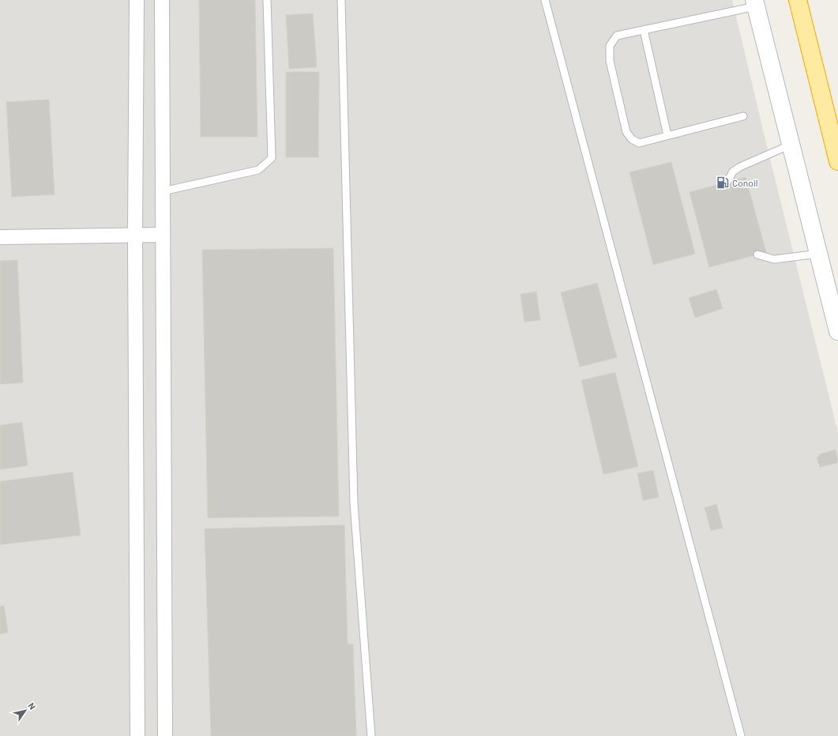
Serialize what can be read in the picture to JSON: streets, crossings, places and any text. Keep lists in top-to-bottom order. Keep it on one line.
{"places":{"fuel station":["Conoil"]},"north":"top right"}
